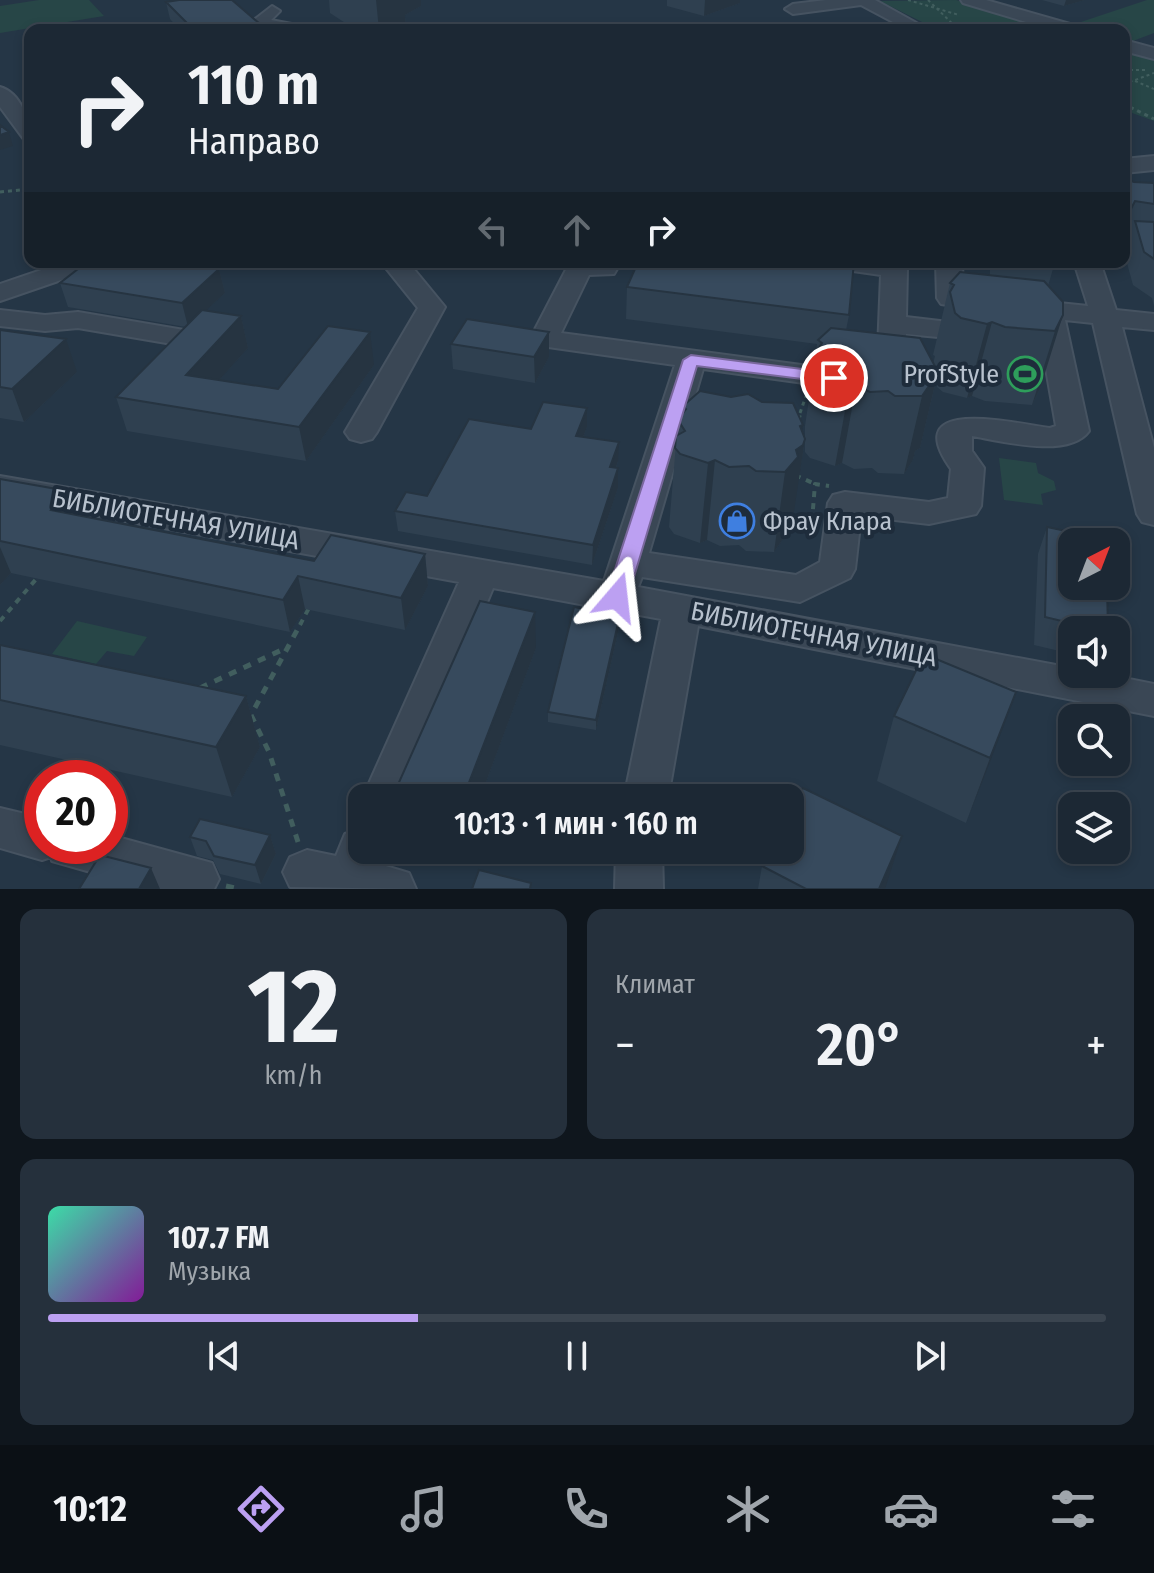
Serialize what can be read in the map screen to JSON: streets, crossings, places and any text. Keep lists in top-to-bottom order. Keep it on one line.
{"streets":{"street":["БИБЛИОТЕЧНАЯ УЛИЦА"]},"places":{"sports":["ProfStyle"],"shop":["Фрау Клара"]},"north":"top right","page":{"turn":["110 m","Направо"],"limit":"20","trip":"10:13 · 1 мин · 160 m","tile":[["12","km/h"],"Климат"],"heat":["−","20°","+"],"song":["107.7 FM","Музыка"],"tabs":"10:12"}}
